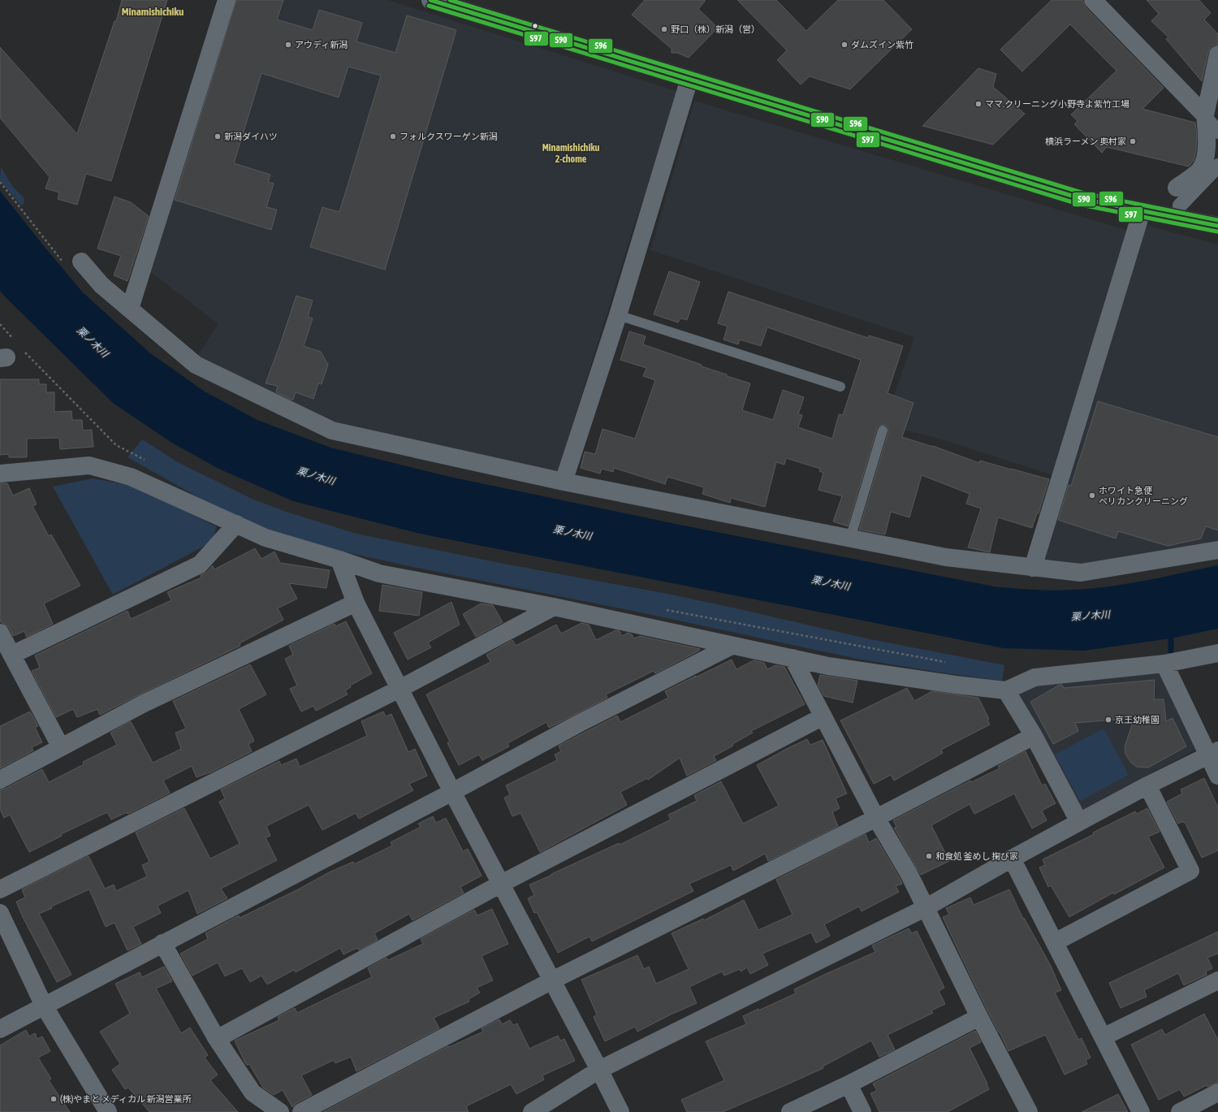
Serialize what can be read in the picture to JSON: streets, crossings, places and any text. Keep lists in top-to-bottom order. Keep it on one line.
{"districts":["Minamishichiku","Minamishichiku 2-chome"],"water":["栗ノ木川"],"places":["野口（株）新潟（営）","アウディ新潟","ダムズイン紫竹","ママ.クリーニング小野寺よ紫竹工場","新潟ダイハツ","フォルクスワーゲン新潟","横浜ラーメン 奥村家","ホワイト急便 ペリカンクリーニング","京王幼稚園","和食処 釜めし 掬び家","(株)やまと メディカル 新潟営業所"],"lines":["transit line S90","transit line S96","transit line S97"]}
